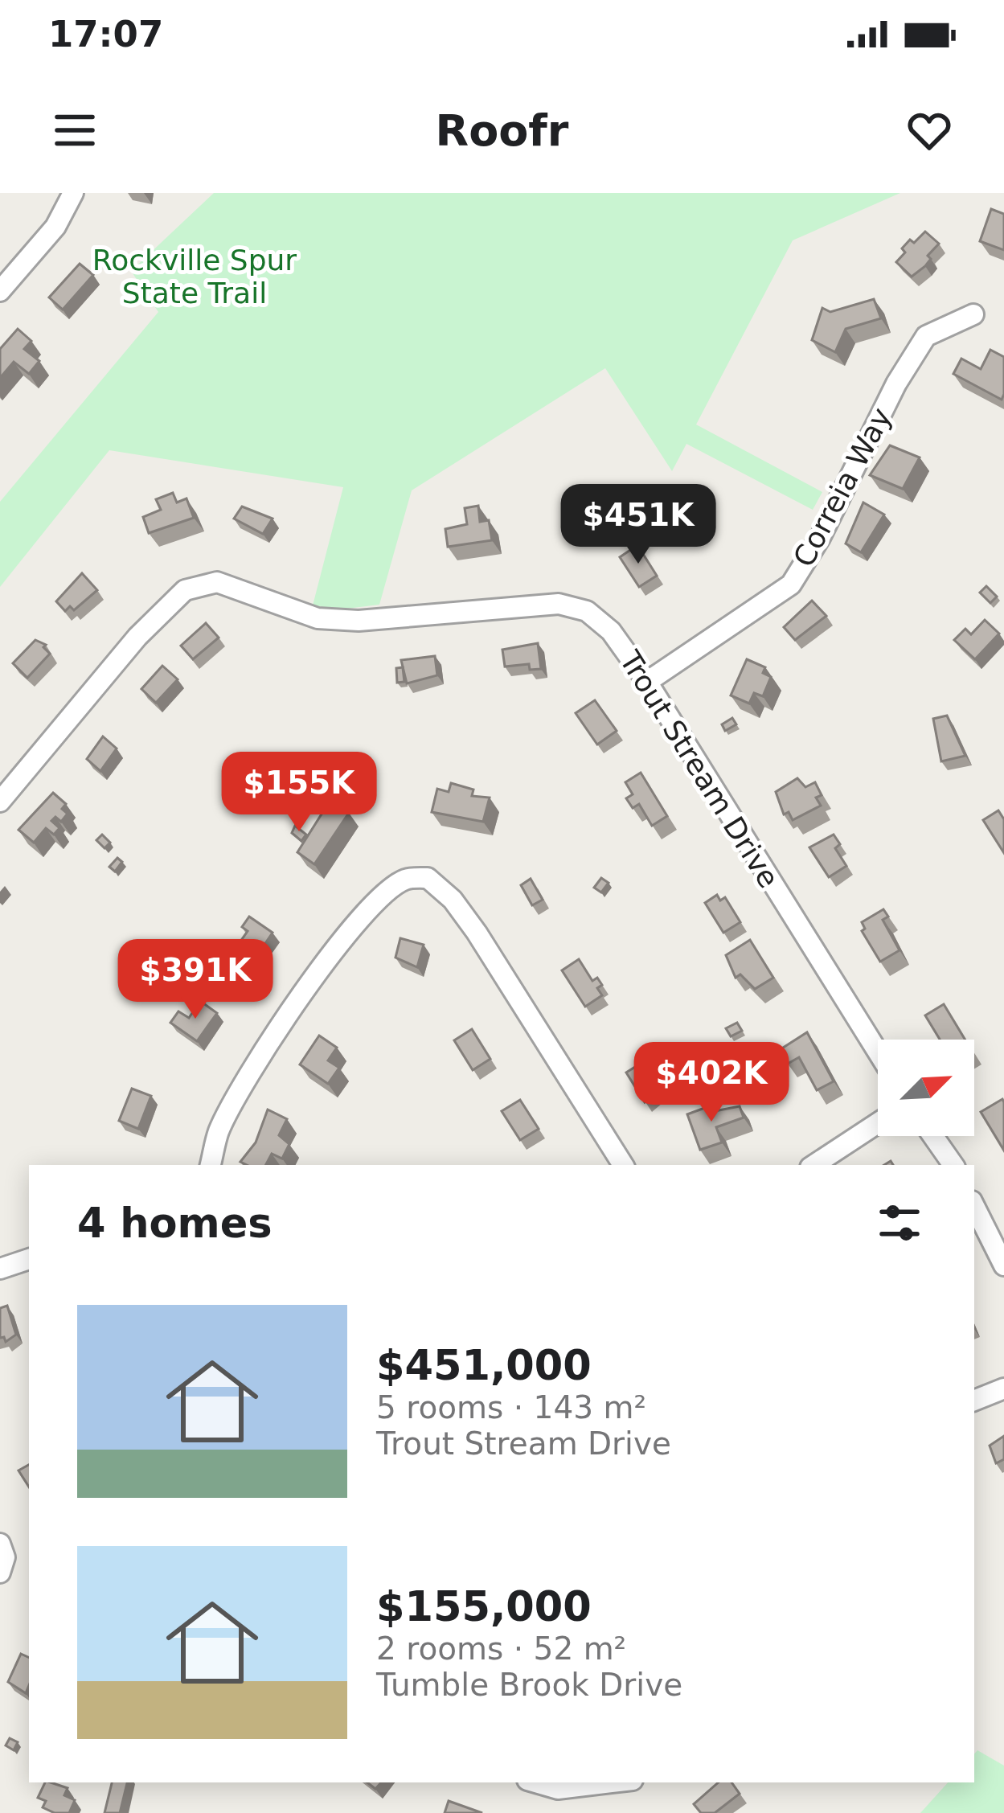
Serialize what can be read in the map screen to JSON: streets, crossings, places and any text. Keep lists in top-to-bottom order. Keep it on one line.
{"streets":{"street":["Correia Way","Trout Stream Drive"]},"crossings":[["Correia Way","Trout Stream Drive"]],"parks":["Rockville Spur State Trail"],"north":"top right","page":{"status":"17:07","header":"Roofr","price":["$451K","$155K","$391K","$402K"],"heading":"4 homes","list":[{"name":"$451,000","note":"5 rooms · 143 m² · Trout Stream Drive"},{"name":"$155,000","note":"2 rooms · 52 m² · Tumble Brook Drive"}]}}
